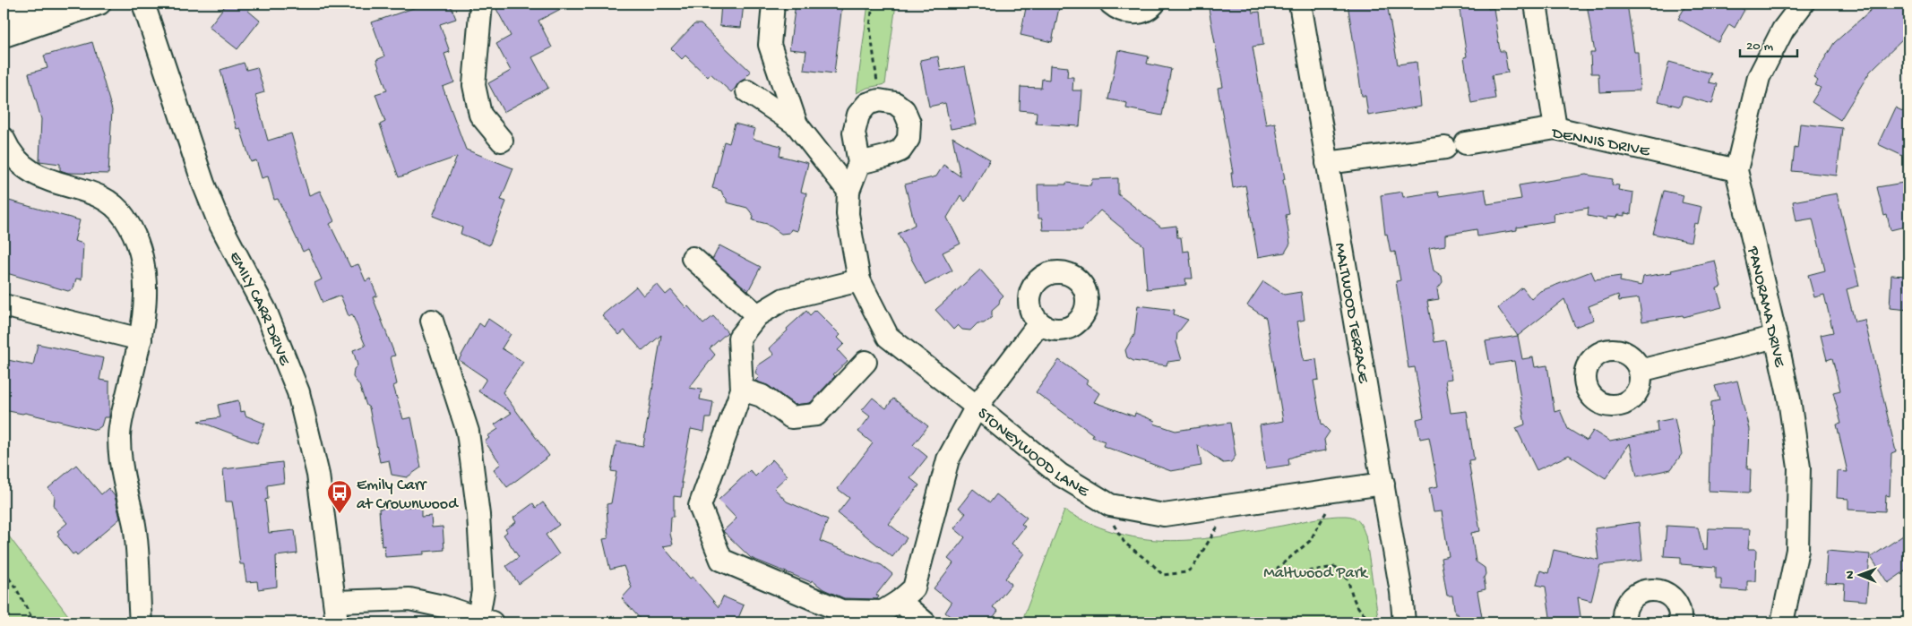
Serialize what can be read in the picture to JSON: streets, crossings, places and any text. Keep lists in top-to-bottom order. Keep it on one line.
{"streets":{"street":["DENNIS DRIVE","PANORAMA DRIVE","EMILY CARR DRIVE","MALTWOOD TERRACE","STONEYWOOD LANE"]},"crossings":[["DENNIS DRIVE","PANORAMA DRIVE"],["DENNIS DRIVE","MALTWOOD TERRACE"],["MALTWOOD TERRACE","STONEYWOOD LANE"]],"parks":["Maltwood Park"],"places":{"bus stop":["Emily Carr at Crownwood"]},"scale_bar":"20 m","north":"left"}
